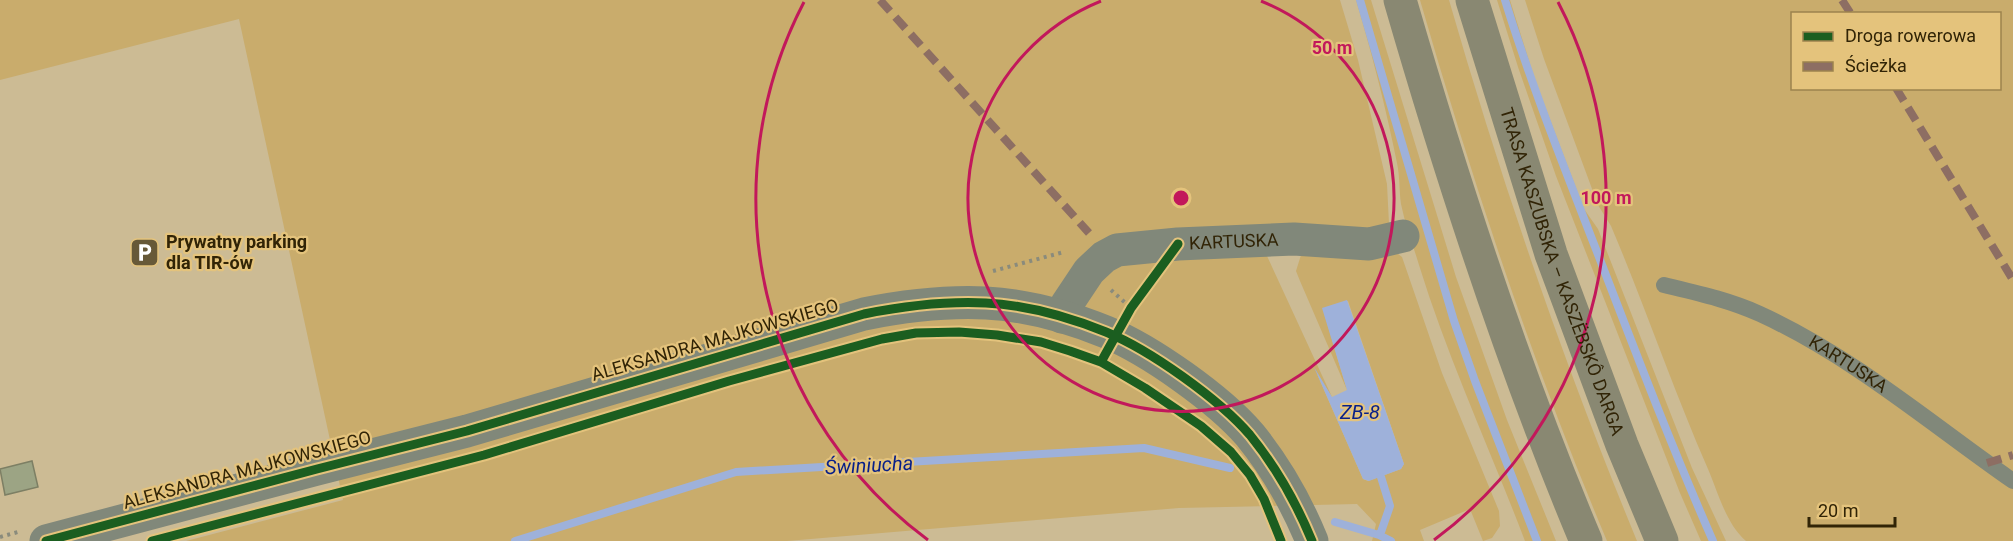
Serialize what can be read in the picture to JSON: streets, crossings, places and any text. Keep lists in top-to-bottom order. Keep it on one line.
{"streets":{"highway":["TRASA KASZUBSKA – KASZËBSKÔ DARGA"],"street":["KARTUSKA","ALEKSANDRA MAJKOWSKIEGO"]},"crossings":[["KARTUSKA","ALEKSANDRA MAJKOWSKIEGO"]],"water":["ZB-8","Świniucha"],"places":{"parking":["Prywatny parking dla TIR-ów"]},"legend":["Droga rowerowa","Ścieżka"],"scale_bar":"20 m","rings":["50 m","100 m"]}
